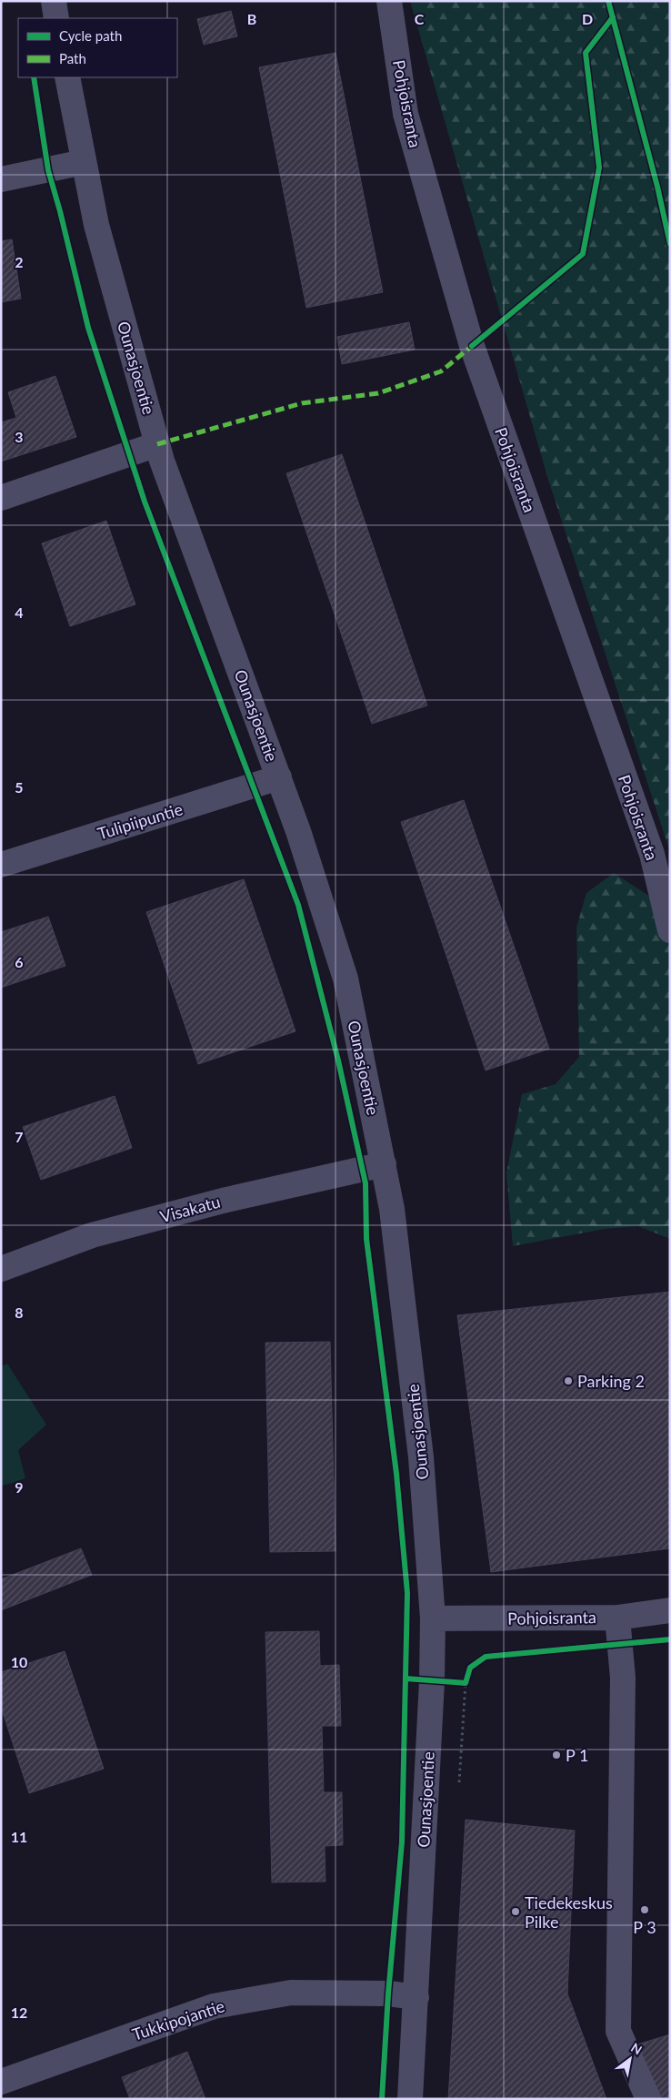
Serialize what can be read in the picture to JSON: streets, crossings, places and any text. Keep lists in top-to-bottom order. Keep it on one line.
{"streets":{"street":["Pohjoisranta","Ounasjoentie","Tulipiipuntie","Visakatu","Tukkipojantie"]},"crossings":[["Pohjoisranta","Ounasjoentie"],["Ounasjoentie","Tulipiipuntie"],["Ounasjoentie","Visakatu"],["Ounasjoentie","Tukkipojantie"]],"places":["Parking 2","P 1","P 3","Tiedekeskus Pilke"],"legend":["Cycle path","Path"],"north":"top right","grid":{"columns":["B","C","D"],"rows":["2","3","4","5","6","7","8","9","10","11","12"]}}
